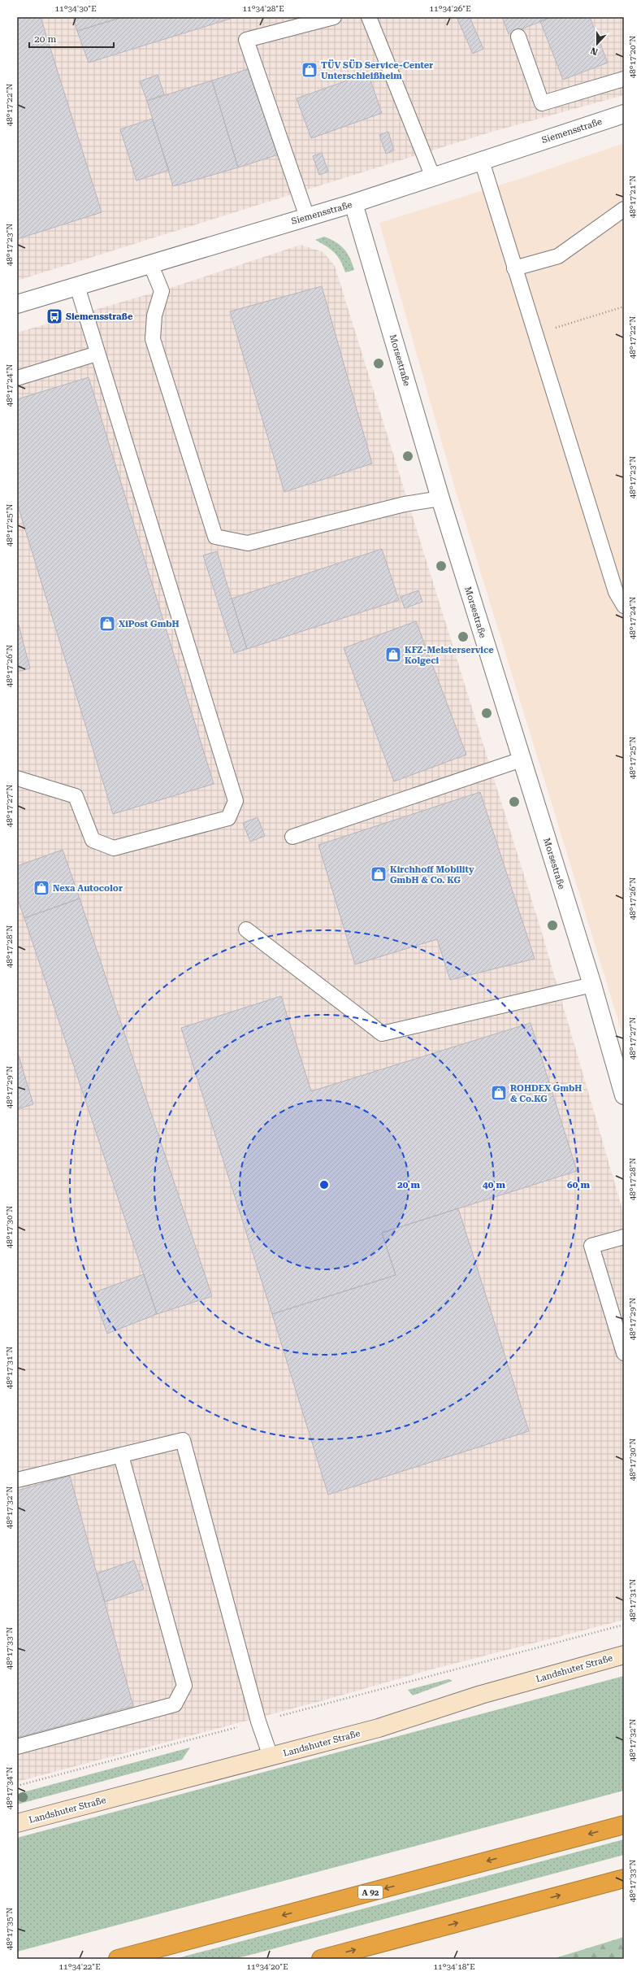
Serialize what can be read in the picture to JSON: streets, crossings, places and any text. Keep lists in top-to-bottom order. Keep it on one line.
{"streets":{"highway":["A 92"],"main road":["Landshuter Straße"],"street":["Siemensstraße","Morsestraße"]},"crossings":[["Siemensstraße","Morsestraße"]],"places":{"shop":["TÜV SÜD Service-Center Unterschleißheim","XiPost GmbH","KFZ-Meisterservice Kolgeci","Kirchhoff Mobility GmbH & Co. KG","Nexa Autocolor","ROHDEX GmbH & Co.KG"],"bus stop":["Siemensstraße"]},"scale_bar":"20 m","north":"bottom","coordinates":["11°34'30\"E","11°34'28\"E","11°34'26\"E","48°17'20\"N","48°17'22\"N","48°17'21\"N","48°17'23\"N","48°17'24\"N","48°17'25\"N","48°17'26\"N","48°17'27\"N","48°17'28\"N","48°17'29\"N","48°17'30\"N","48°17'31\"N","48°17'32\"N","48°17'33\"N","48°17'34\"N","48°17'35\"N","11°34'22\"E","11°34'20\"E","11°34'18\"E"],"rings":["20 m","40 m","60 m"]}
